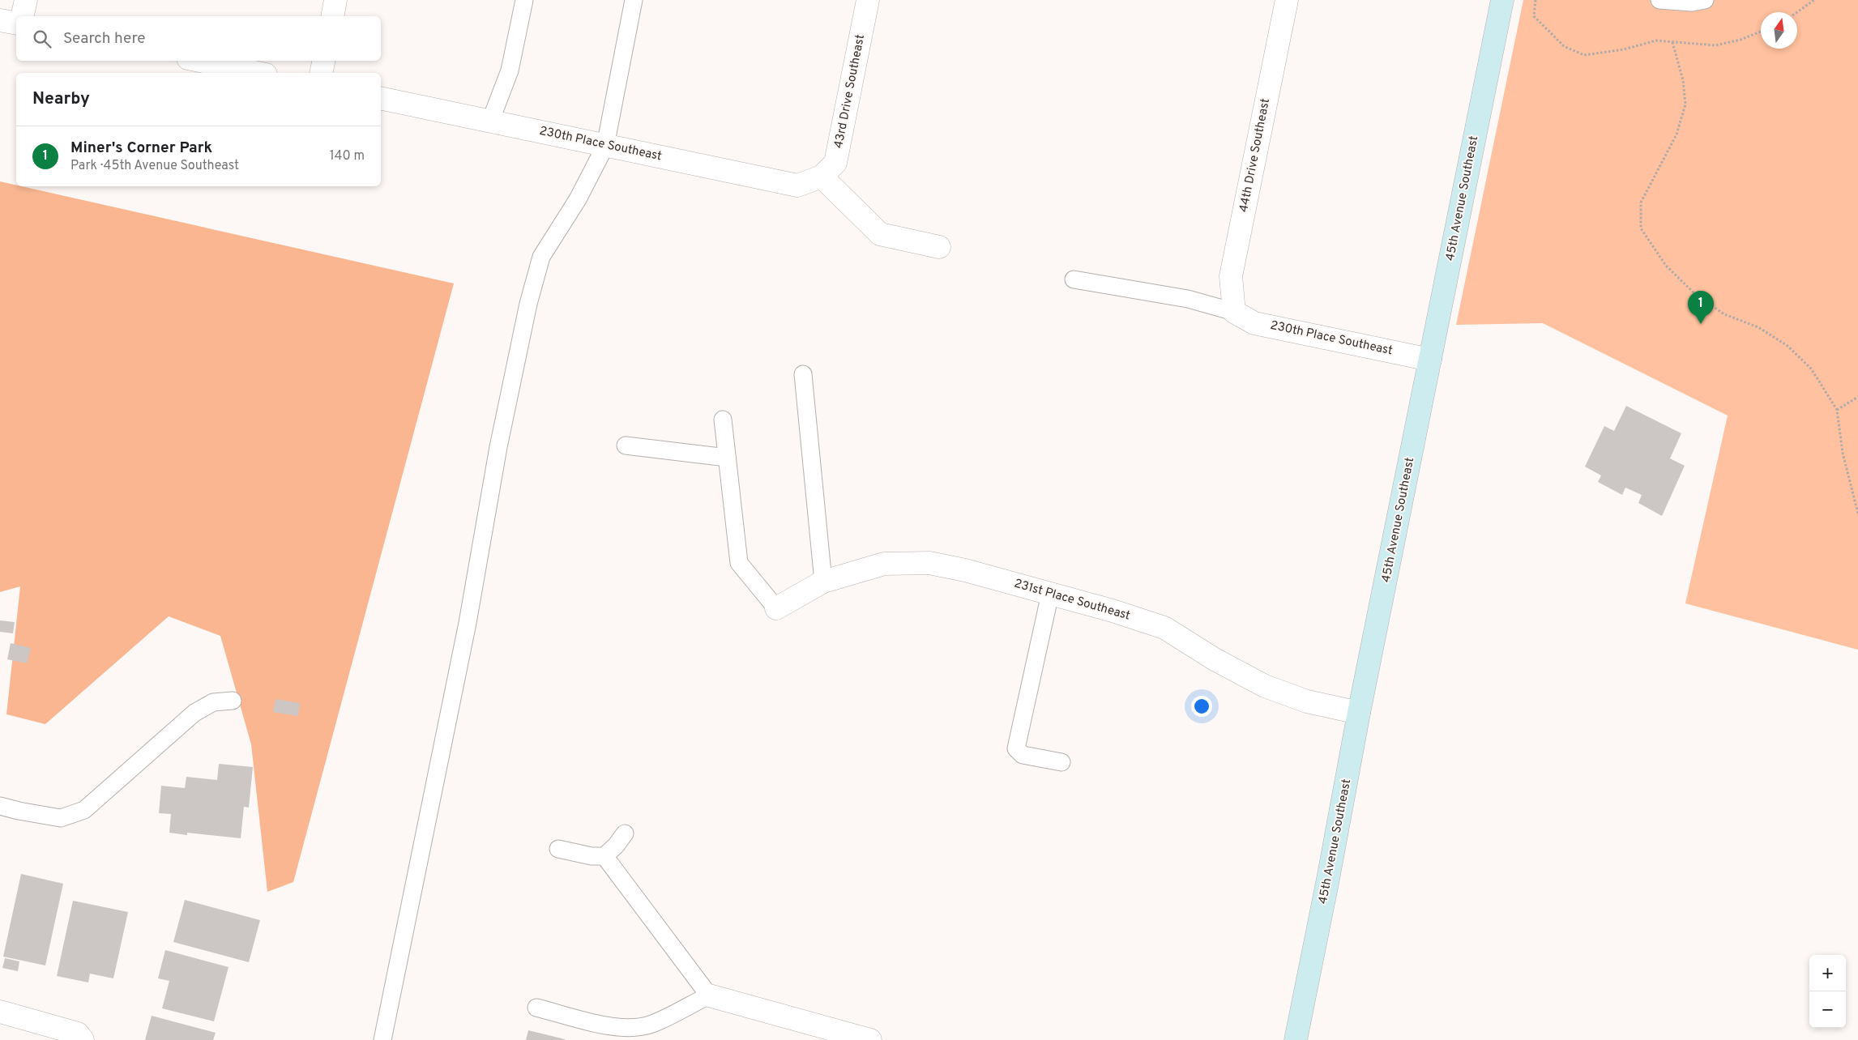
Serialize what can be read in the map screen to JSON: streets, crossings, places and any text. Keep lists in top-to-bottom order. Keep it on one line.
{"streets":{"street":["43rd Drive Southeast","230th Place Southeast","44th Drive Southeast","45th Avenue Southeast","231st Place Southeast"]},"crossings":[["43rd Drive Southeast","230th Place Southeast"],["230th Place Southeast","44th Drive Southeast"],["230th Place Southeast","45th Avenue Southeast"],["45th Avenue Southeast","231st Place Southeast"]],"north":"top","page":{"search":"Search here","heading":"Nearby","list":[{"mark":"1","name":"Miner's Corner Park","note":"Park · 45th Avenue Southeast","value":"140 m"}],"pins":"1","map_buttons":["+","−"]}}
